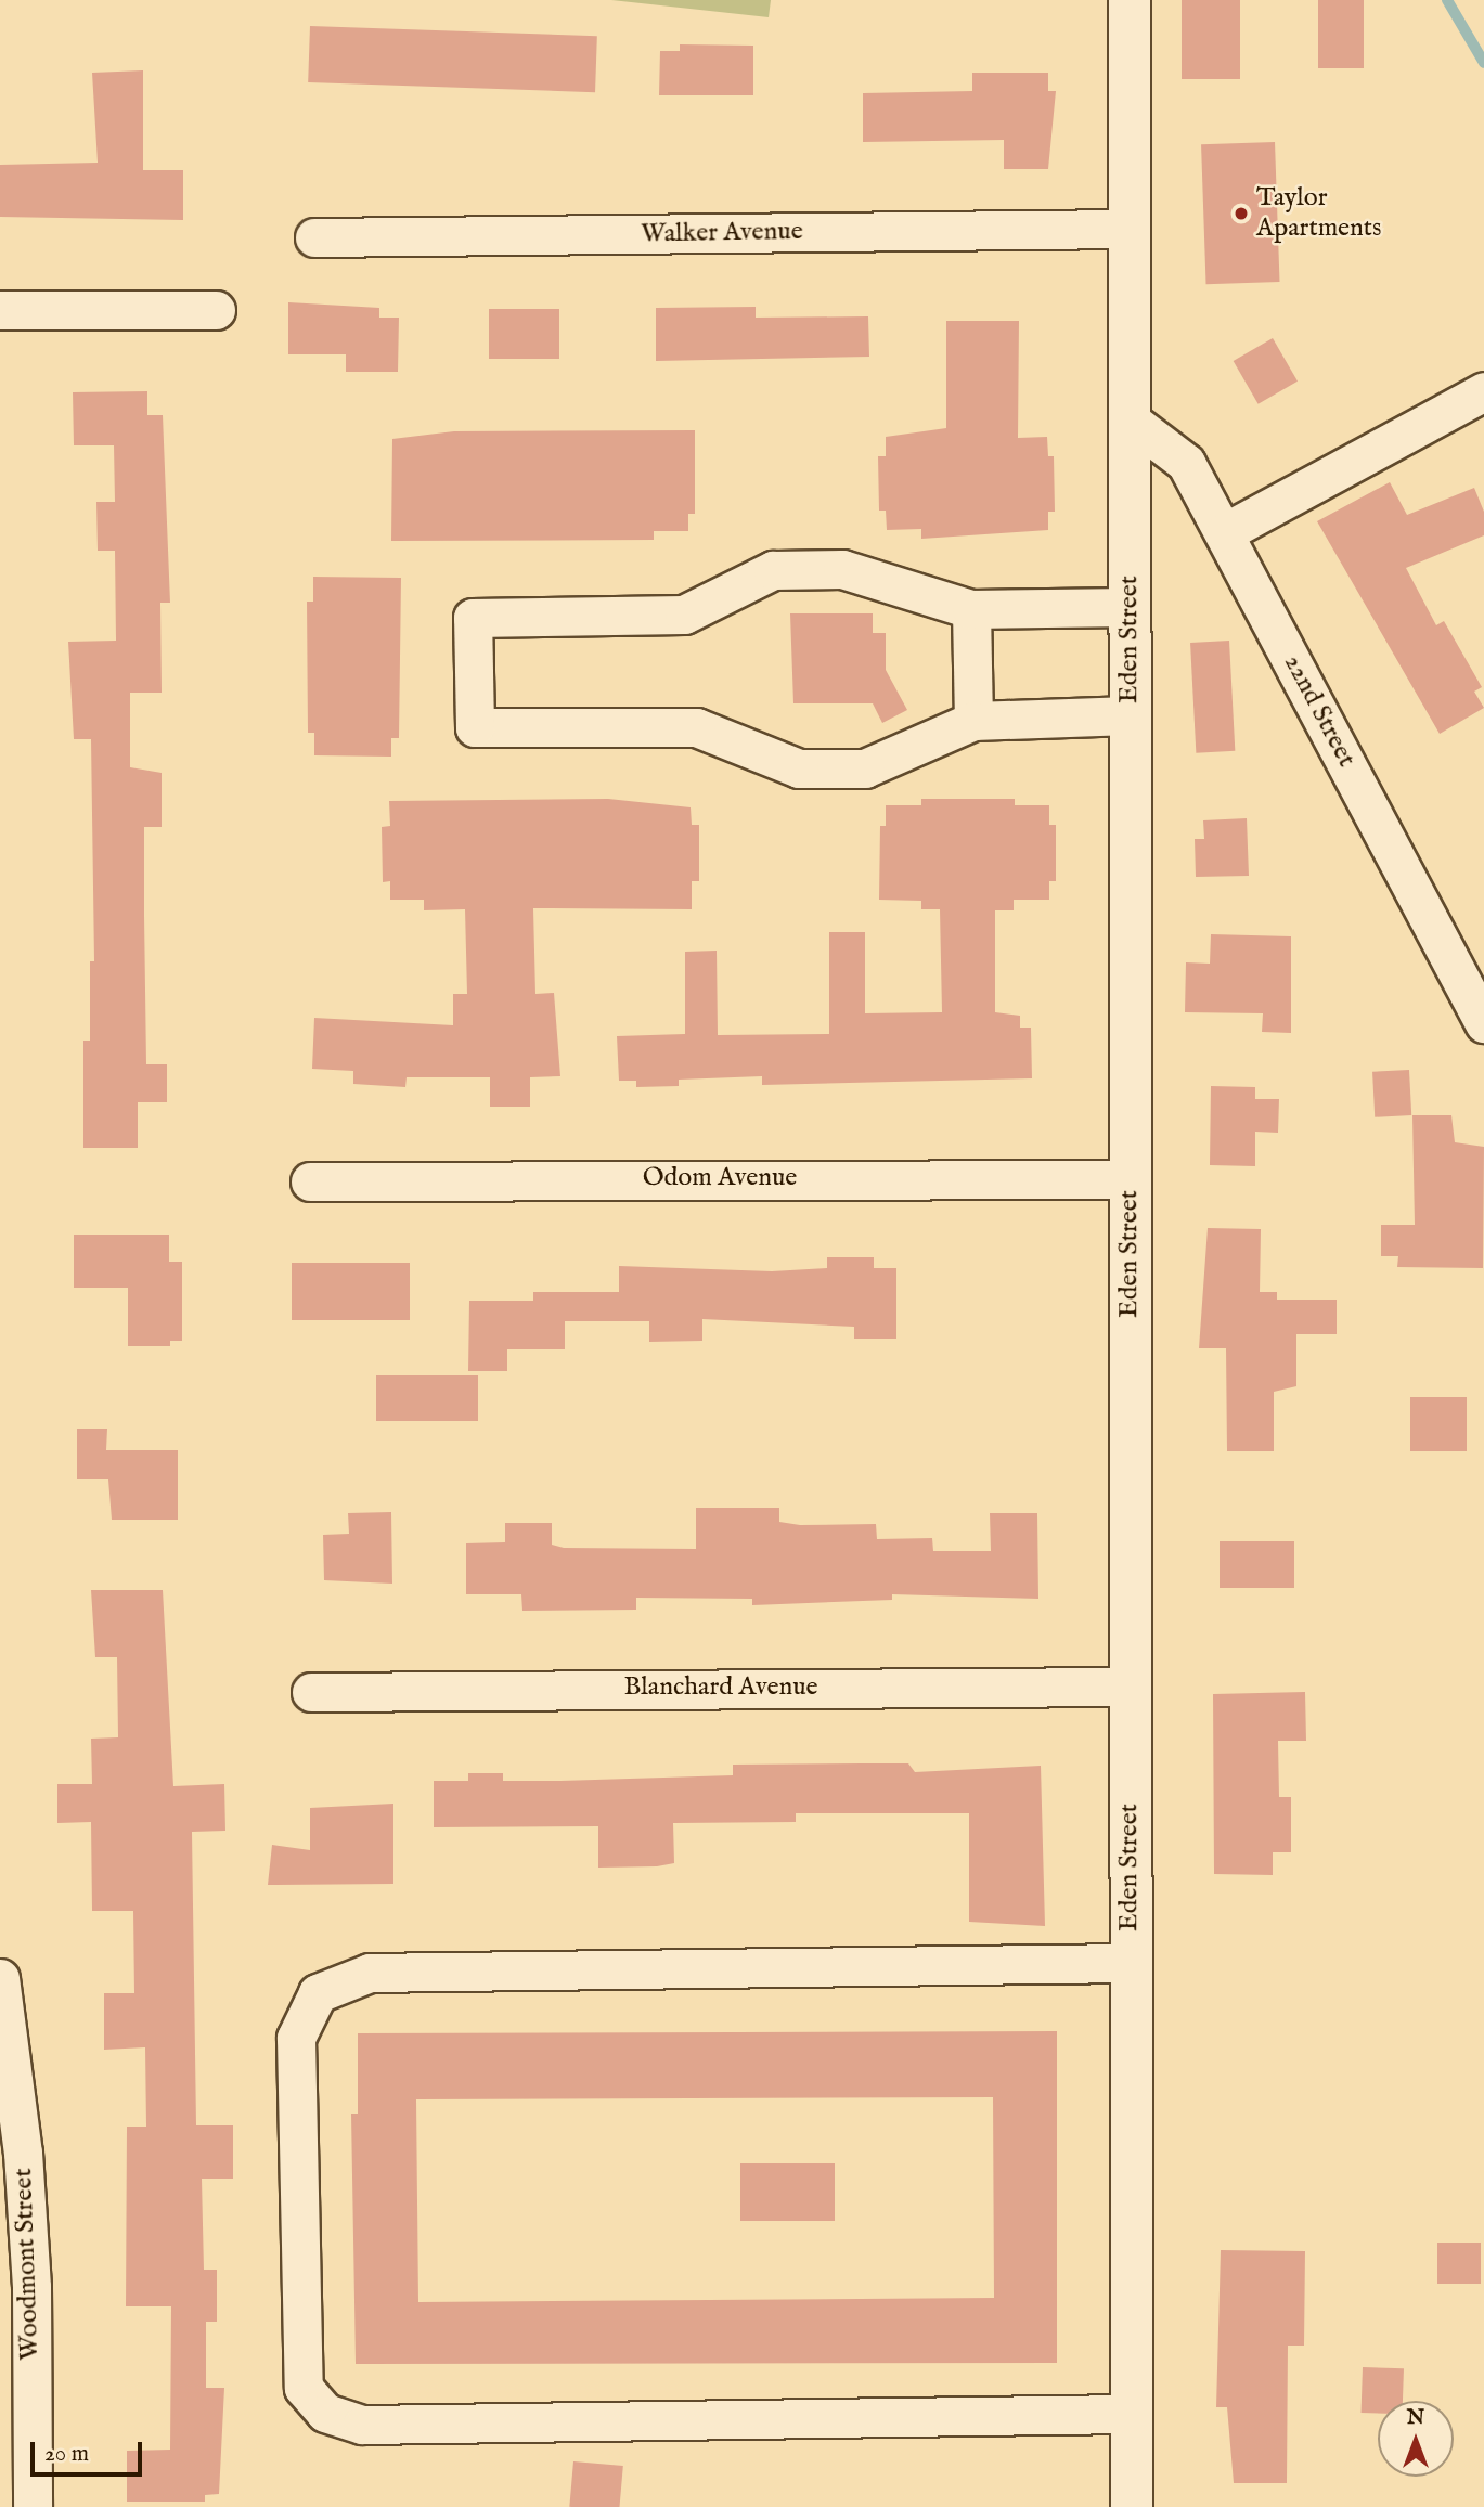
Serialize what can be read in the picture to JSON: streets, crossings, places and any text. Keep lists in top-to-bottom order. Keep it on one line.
{"streets":{"street":["Walker Avenue","Eden Street","22nd Street","Odom Avenue","Blanchard Avenue","Woodmont Street"]},"crossings":[["Walker Avenue","Eden Street"],["Eden Street","22nd Street"],["Eden Street","Odom Avenue"],["Eden Street","Blanchard Avenue"]],"places":["Taylor Apartments"],"scale_bar":"20 m","north":"top"}
